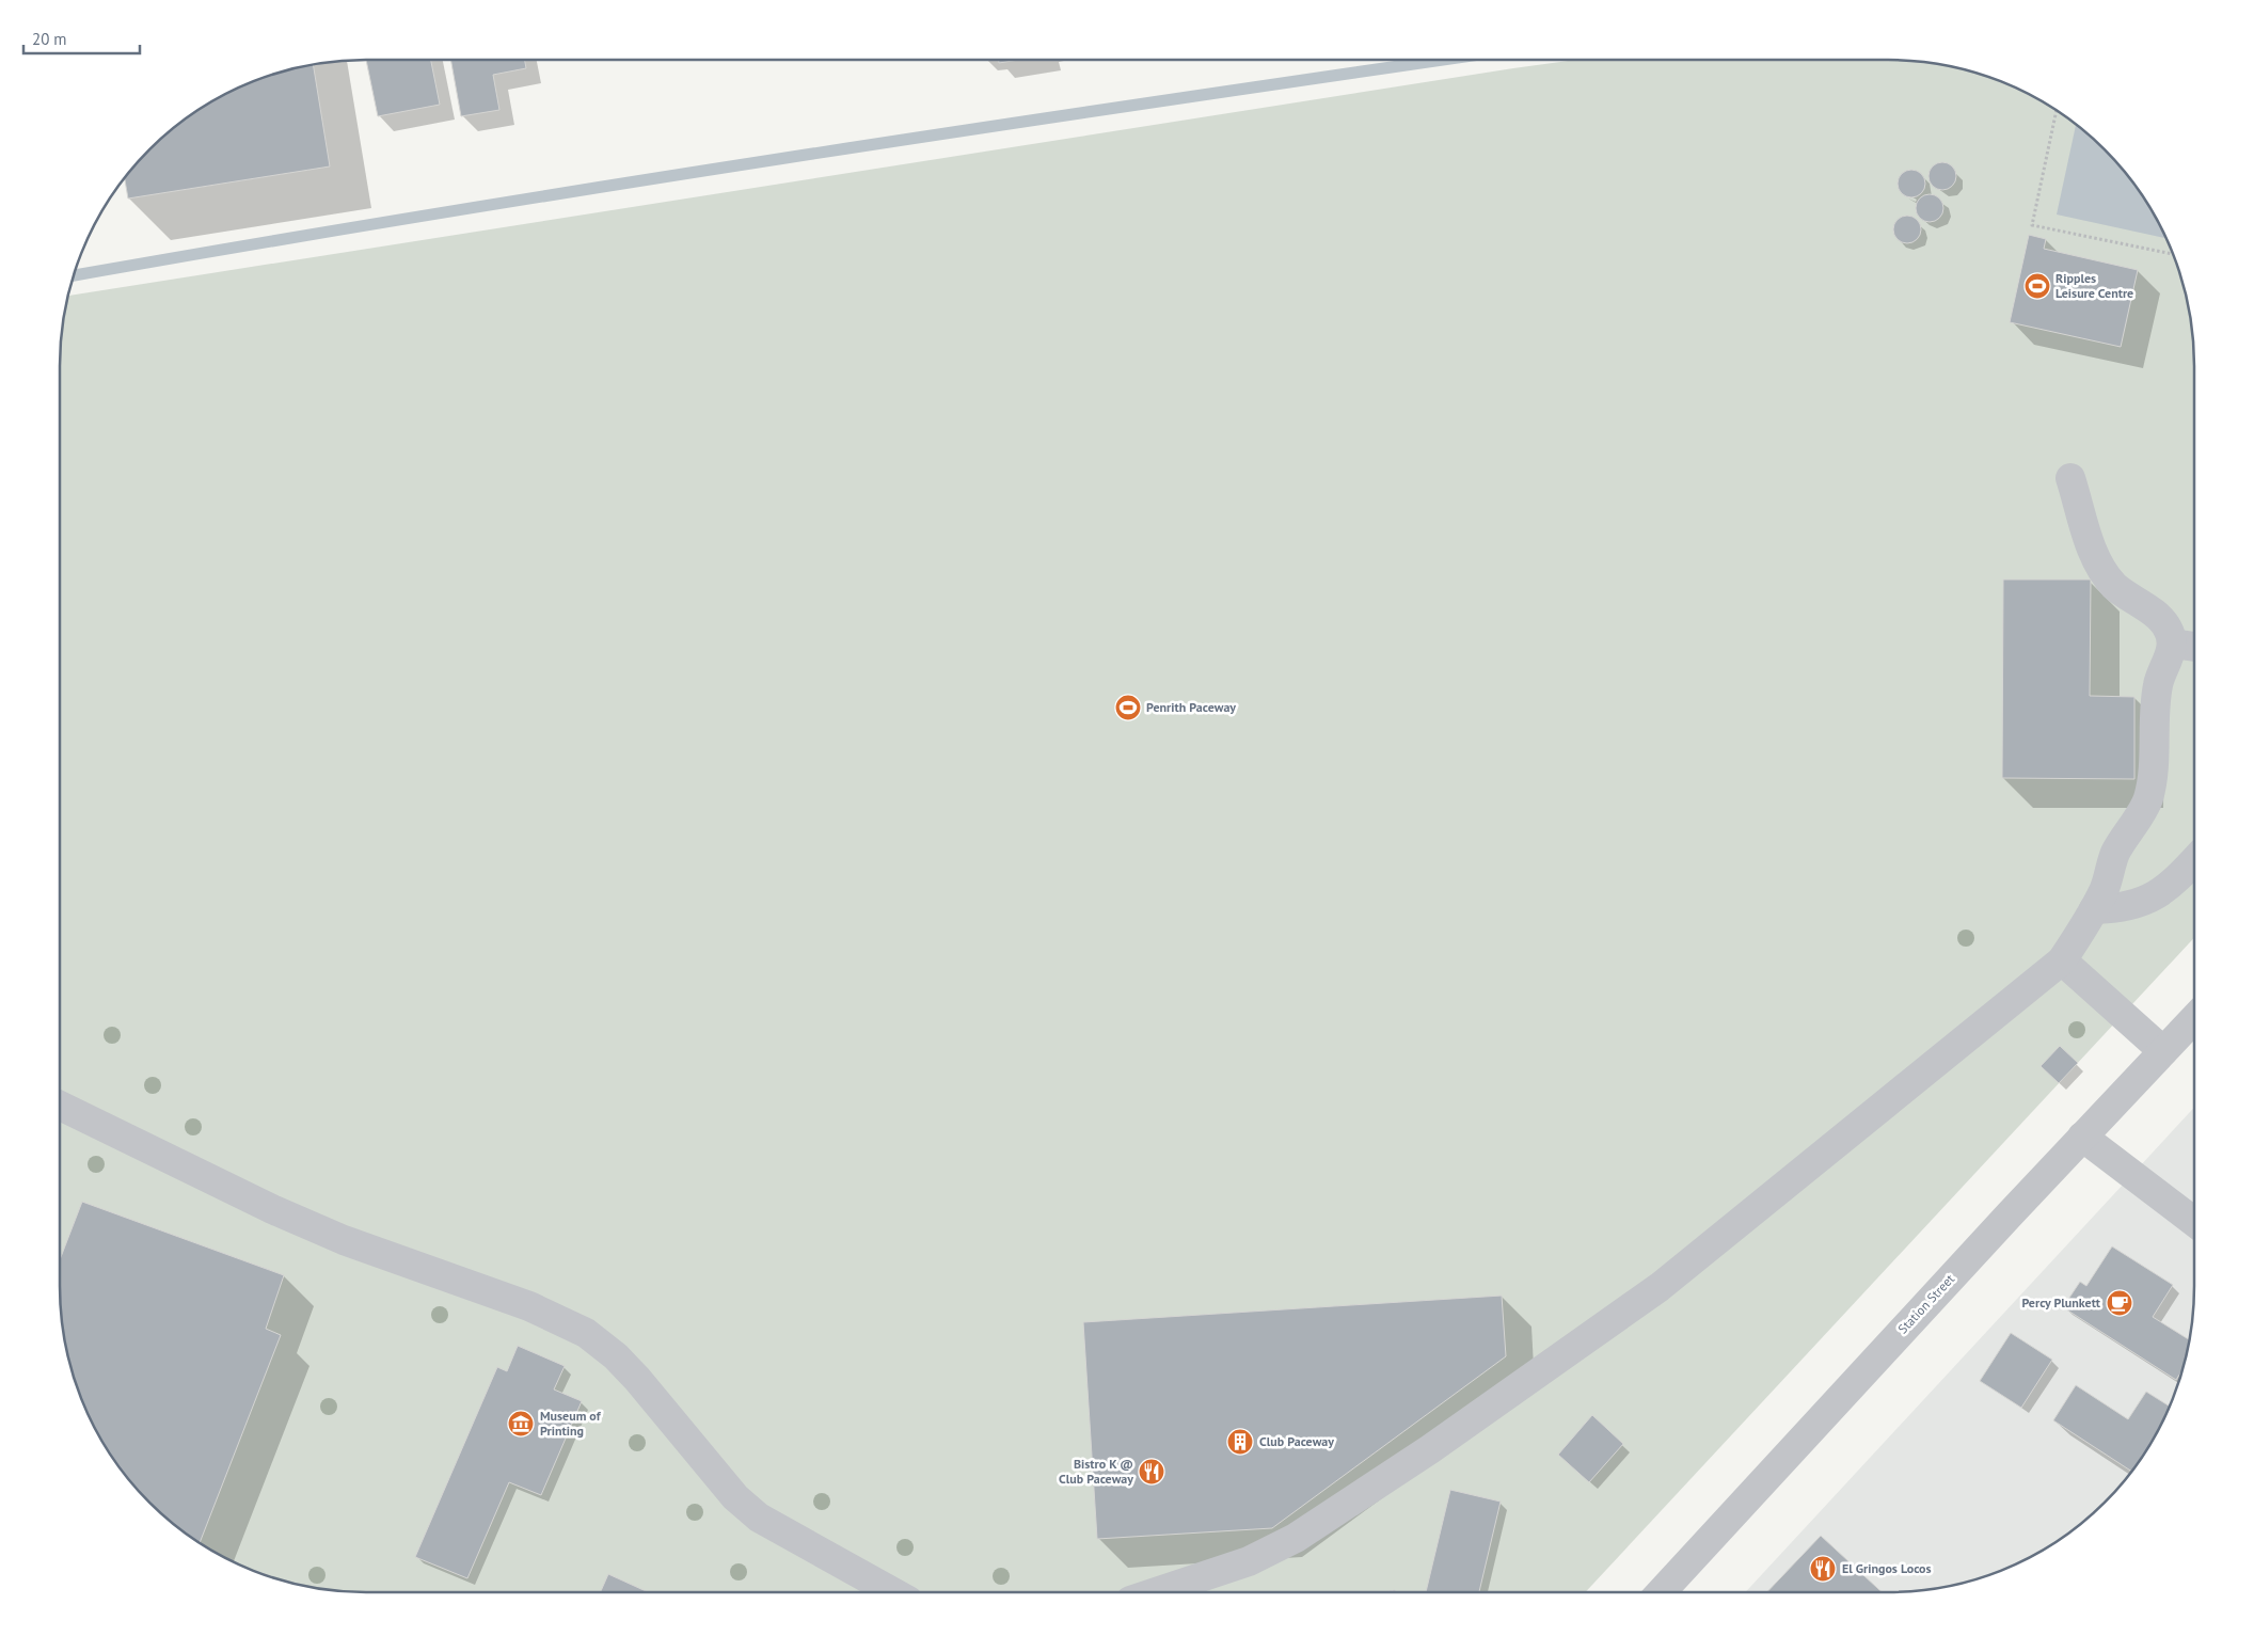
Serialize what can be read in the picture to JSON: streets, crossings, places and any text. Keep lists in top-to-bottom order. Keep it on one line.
{"streets":{"street":["Station Street"]},"places":{"sports":["Ripples Leisure Centre","Penrith Paceway"],"cafe":["Percy Plunkett"],"museum":["Museum of Printing"],"building":["Club Paceway"],"restaurant":["Bistro K @ Club Paceway","El Gringos Locos"]},"scale_bar":"20 m"}
